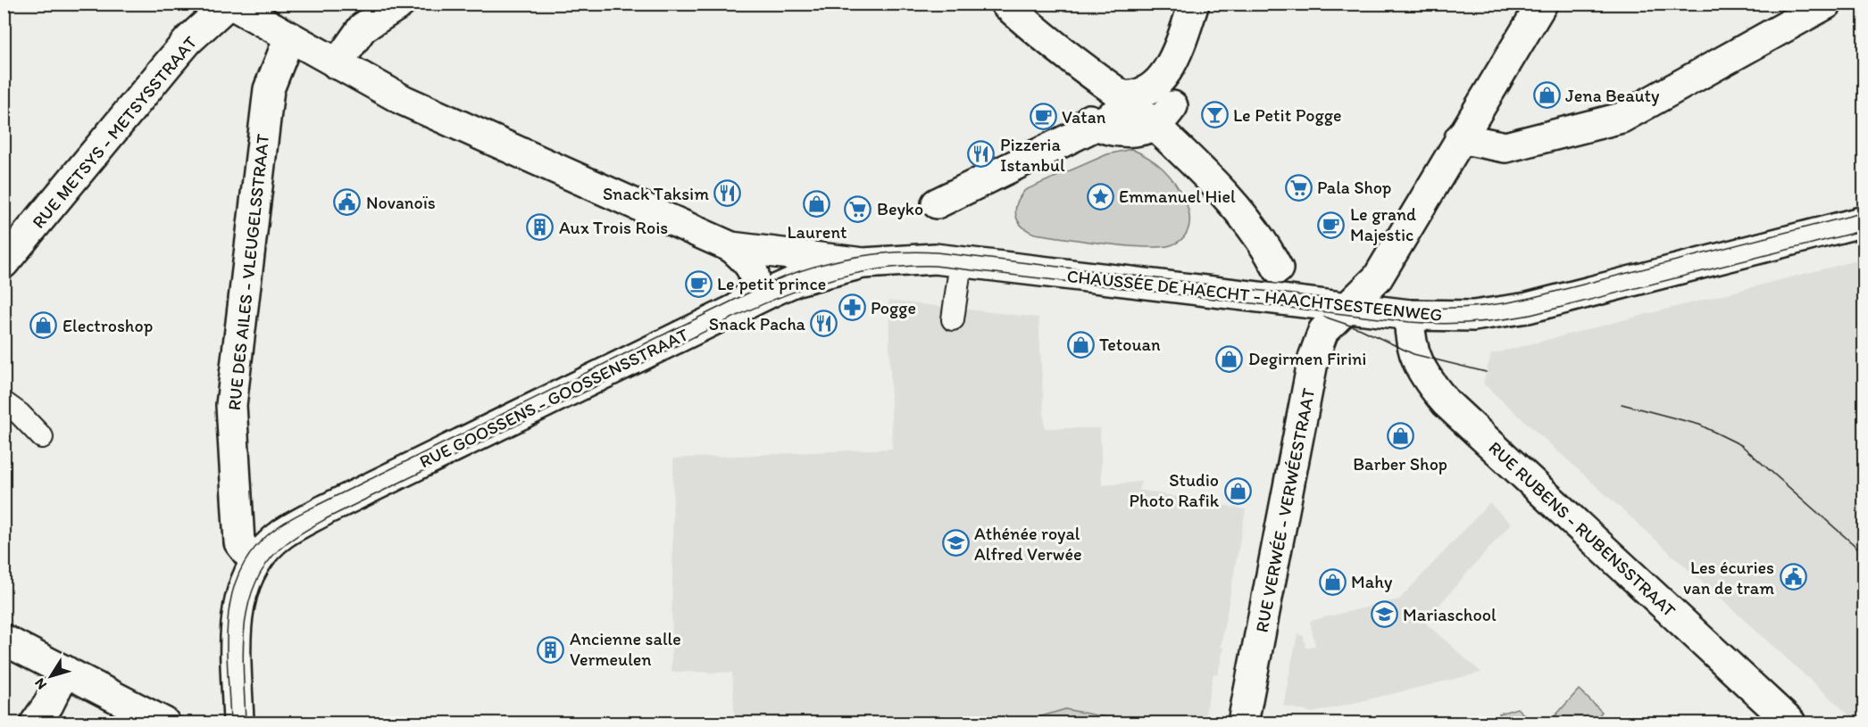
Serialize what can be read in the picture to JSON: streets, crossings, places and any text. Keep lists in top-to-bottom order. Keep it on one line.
{"streets":{"street":["RUE METSYS - METSYSSTRAAT","RUE DES AILES - VLEUGELSSTRAAT","CHAUSSÉE DE HAECHT - HAACHTSESTEENWEG","RUE GOOSSENS - GOOSSENSSTRAAT","RUE VERWÉE - VERWÉESTRAAT","RUE RUBENS - RUBENSSTRAAT"]},"crossings":[["RUE METSYS - METSYSSTRAAT","CHAUSSÉE DE HAECHT - HAACHTSESTEENWEG"],["RUE DES AILES - VLEUGELSSTRAAT","CHAUSSÉE DE HAECHT - HAACHTSESTEENWEG"],["RUE DES AILES - VLEUGELSSTRAAT","RUE GOOSSENS - GOOSSENSSTRAAT"],["CHAUSSÉE DE HAECHT - HAACHTSESTEENWEG","RUE GOOSSENS - GOOSSENSSTRAAT"],["CHAUSSÉE DE HAECHT - HAACHTSESTEENWEG","RUE VERWÉE - VERWÉESTRAAT"],["CHAUSSÉE DE HAECHT - HAACHTSESTEENWEG","RUE RUBENS - RUBENSSTRAAT"]],"places":{"shop":["Jena Beauty","Laurent","Electroshop","Tetouan","Degirmen Firini","Barber Shop","Studio Photo Rafik","Mahy"],"bar":["Le Petit Pogge"],"cafe":["Vatan","Le grand Majestic","Le petit prince"],"restaurant":["Pizzeria Istanbul","Snack Taksim","Snack Pacha"],"supermarket":["Pala Shop","Beyko"],"place":["Emmanuel Hiel"],"public building":["Novanoïs","Les écuries van de tram"],"building":["Aux Trois Rois","Ancienne salle Vermeulen"],"pharmacy":["Pogge"],"school or university":["Athénée royal Alfred Verwée","Mariaschool"]},"north":"bottom left"}
